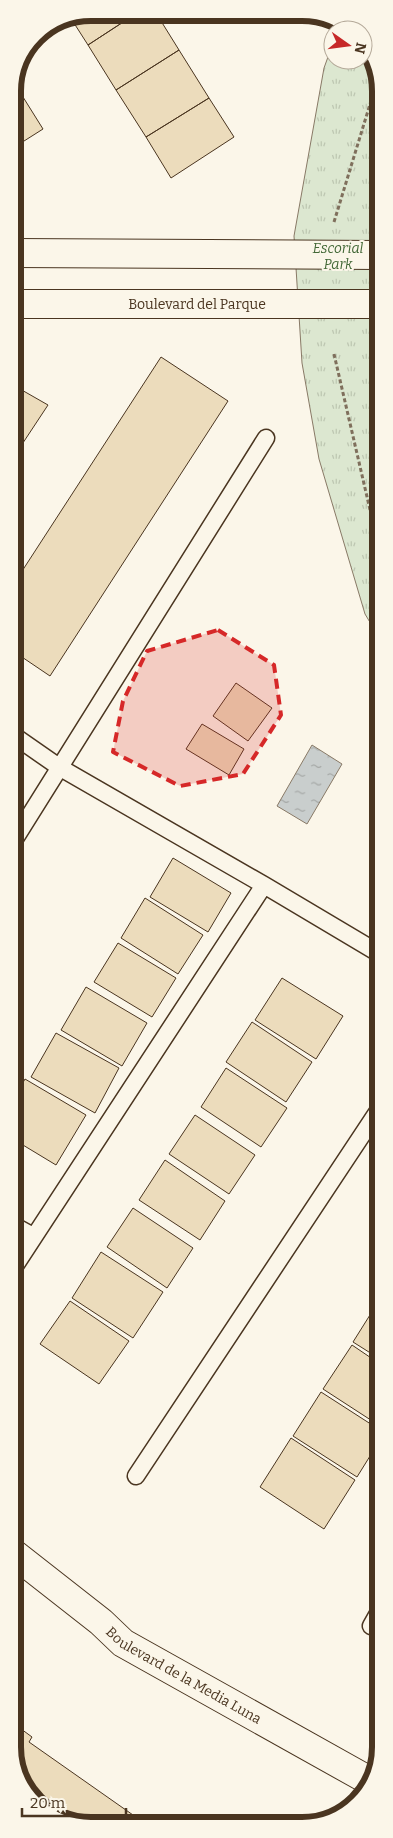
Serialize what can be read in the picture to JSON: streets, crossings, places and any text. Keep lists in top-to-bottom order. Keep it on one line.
{"streets":{"street":["Boulevard del Parque","Boulevard de la Media Luna"]},"parks":["Escorial Park"],"scale_bar":"20 m","north":"right"}
